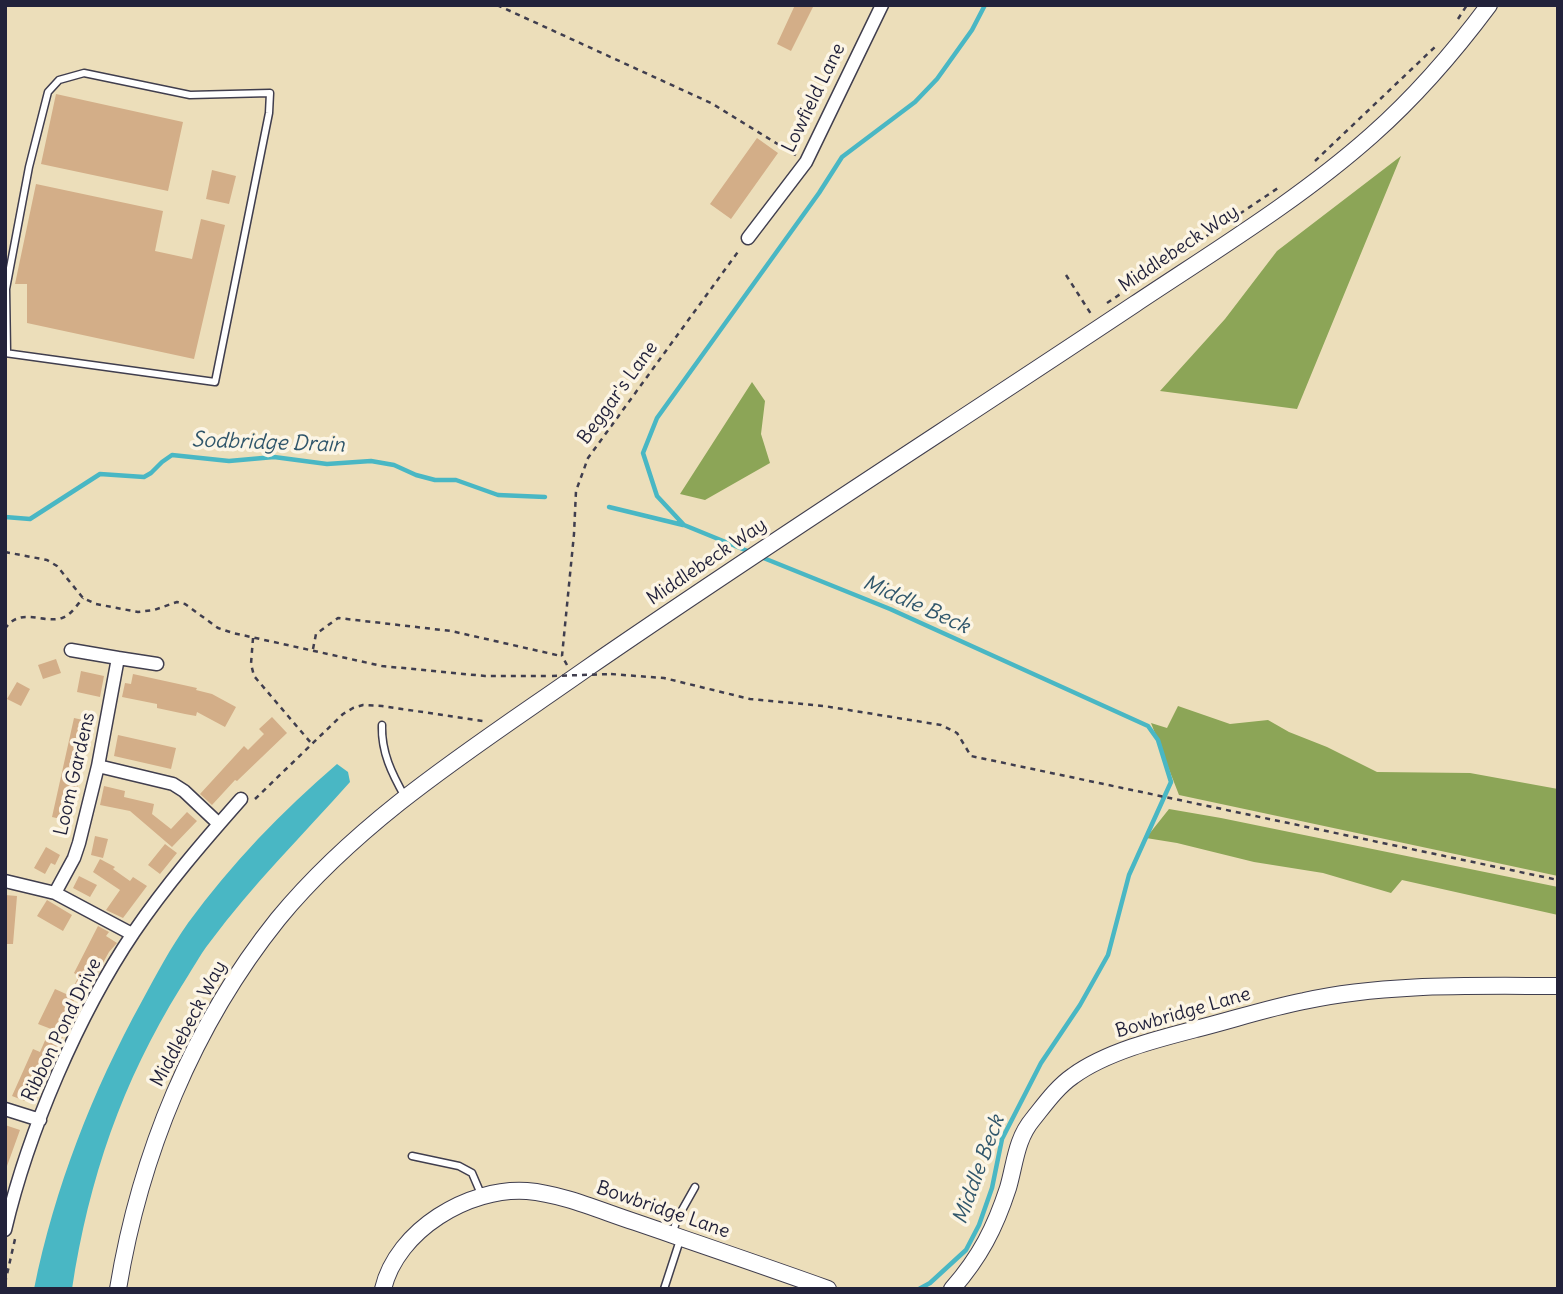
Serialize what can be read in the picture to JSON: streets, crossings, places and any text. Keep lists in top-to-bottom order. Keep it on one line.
{"streets":{"street":["Lowfield Lane","Middlebeck Way","Loom Gardens","Bowbridge Lane","Ribbon Pond Drive"],"path":["Beggar's Lane"]},"crossings":[["Lowfield Lane","Beggar's Lane"]],"water":["Sodbridge Drain","Middle Beck"]}
